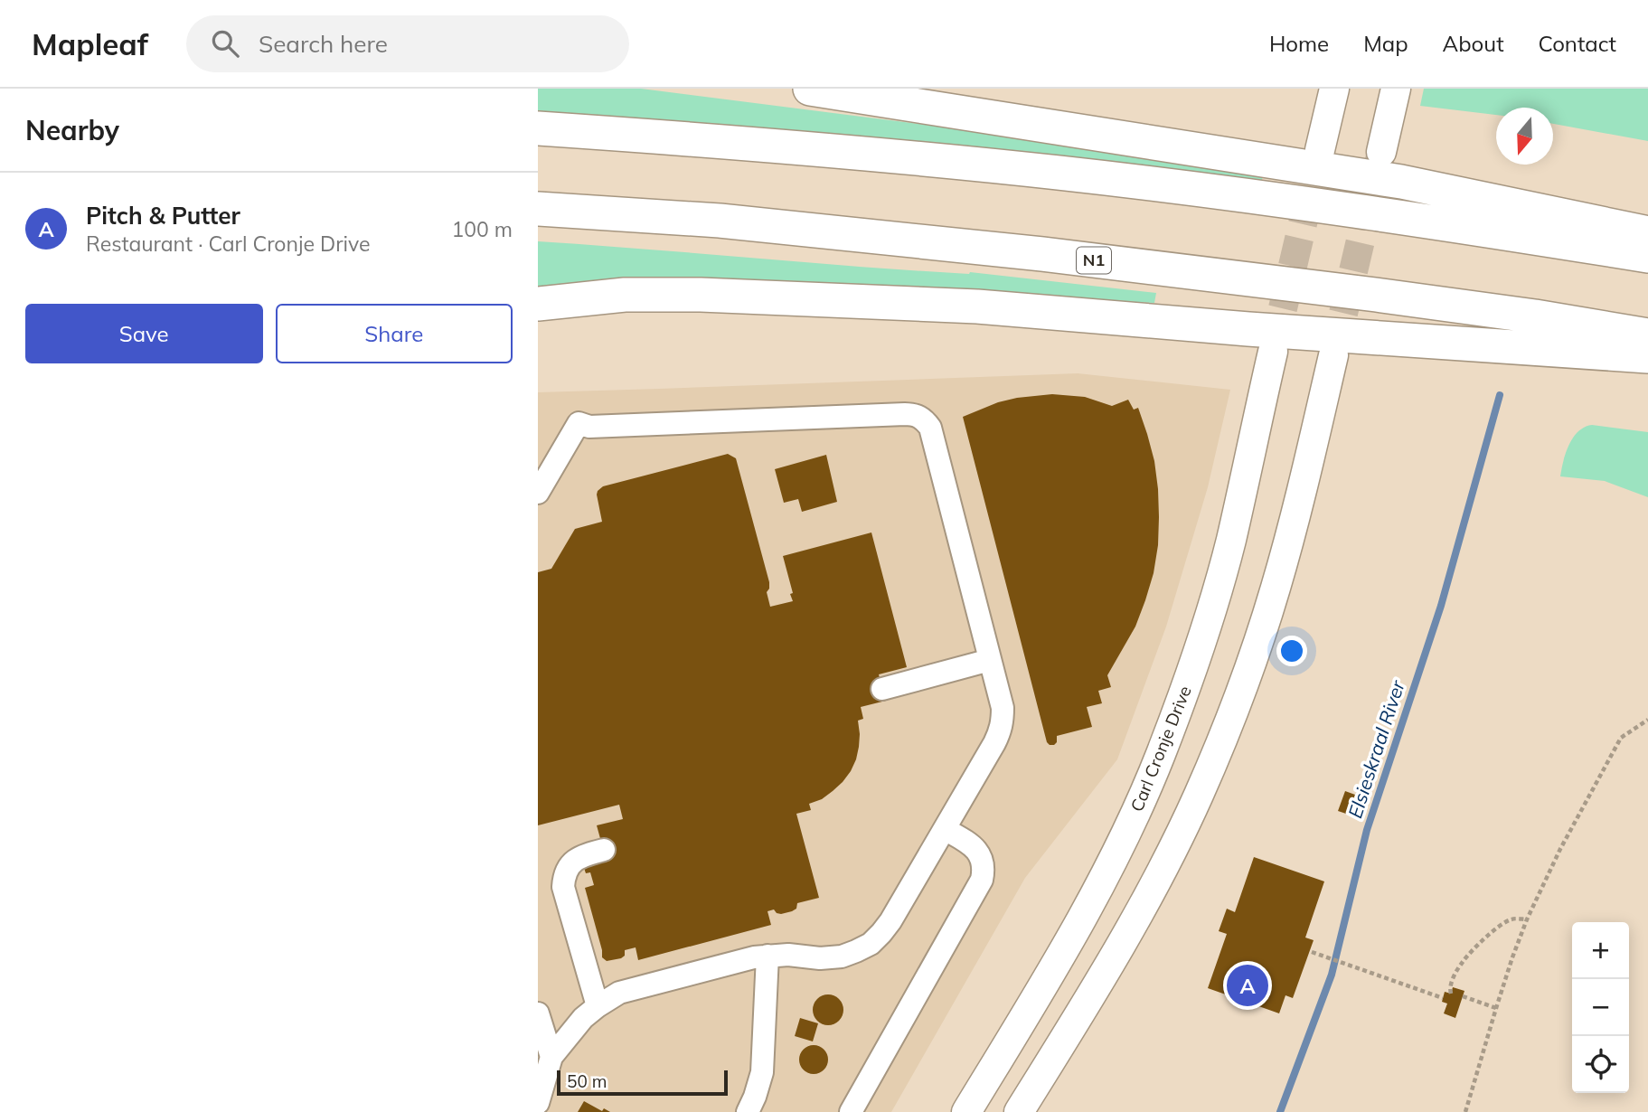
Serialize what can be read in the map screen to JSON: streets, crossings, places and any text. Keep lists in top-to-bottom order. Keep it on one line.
{"streets":{"highway":["N1"],"main road":["Carl Cronje Drive"]},"water":["Elsieskraal River"],"scale_bar":"50 m","north":"bottom","page":{"header":"Mapleaf","search":"Search here","nav":["Home","Map","About","Contact"],"heading":"Nearby","list":[{"mark":"A","name":"Pitch & Putter","note":"Restaurant · Carl Cronje Drive","value":"100 m"}],"buttons":["Save","Share"],"map_buttons":["+","−"],"pins":"A","scale":"50 m"}}
